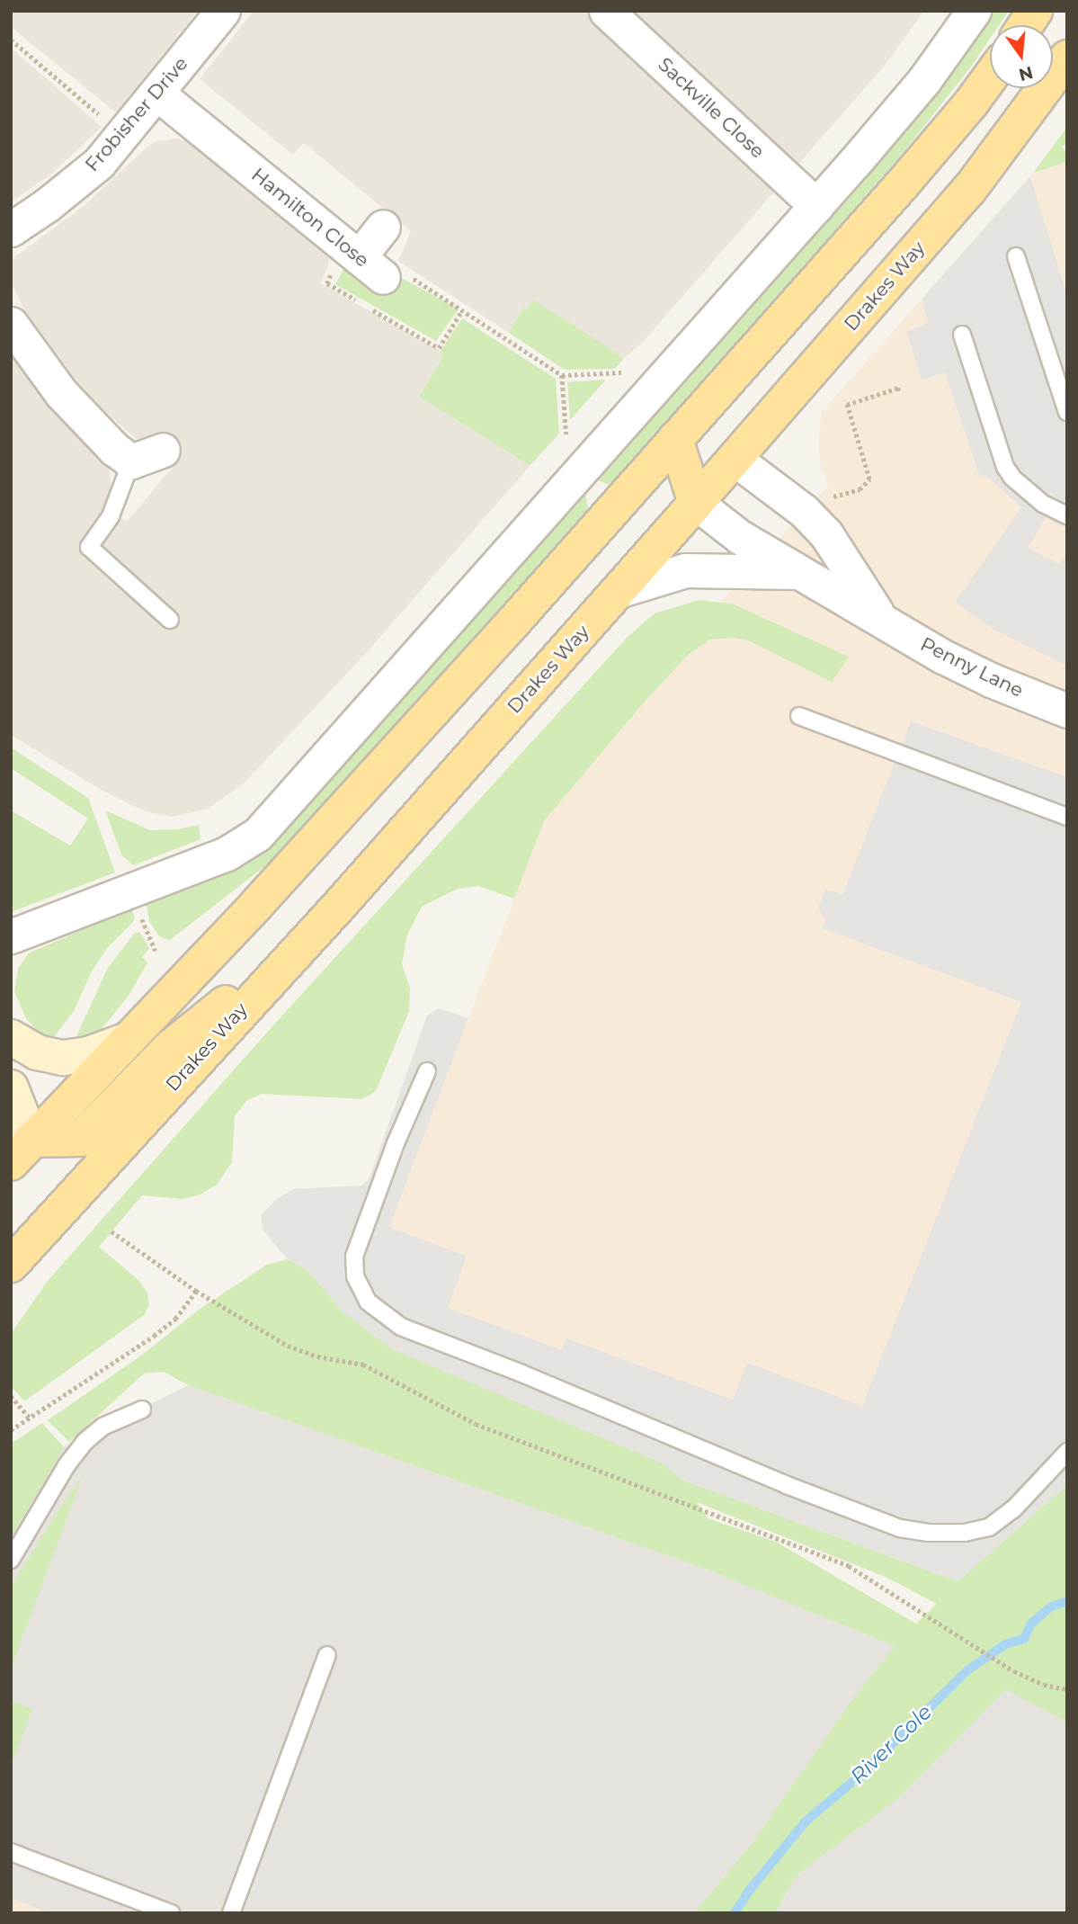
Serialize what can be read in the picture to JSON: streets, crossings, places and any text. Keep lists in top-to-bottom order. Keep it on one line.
{"streets":{"main road":["Drakes Way"],"street":["Sackville Close","Frobisher Drive","Hamilton Close","Penny Lane"]},"crossings":[["Frobisher Drive","Hamilton Close"],["Drakes Way","Penny Lane"]],"water":["River Cole"],"north":"bottom"}
